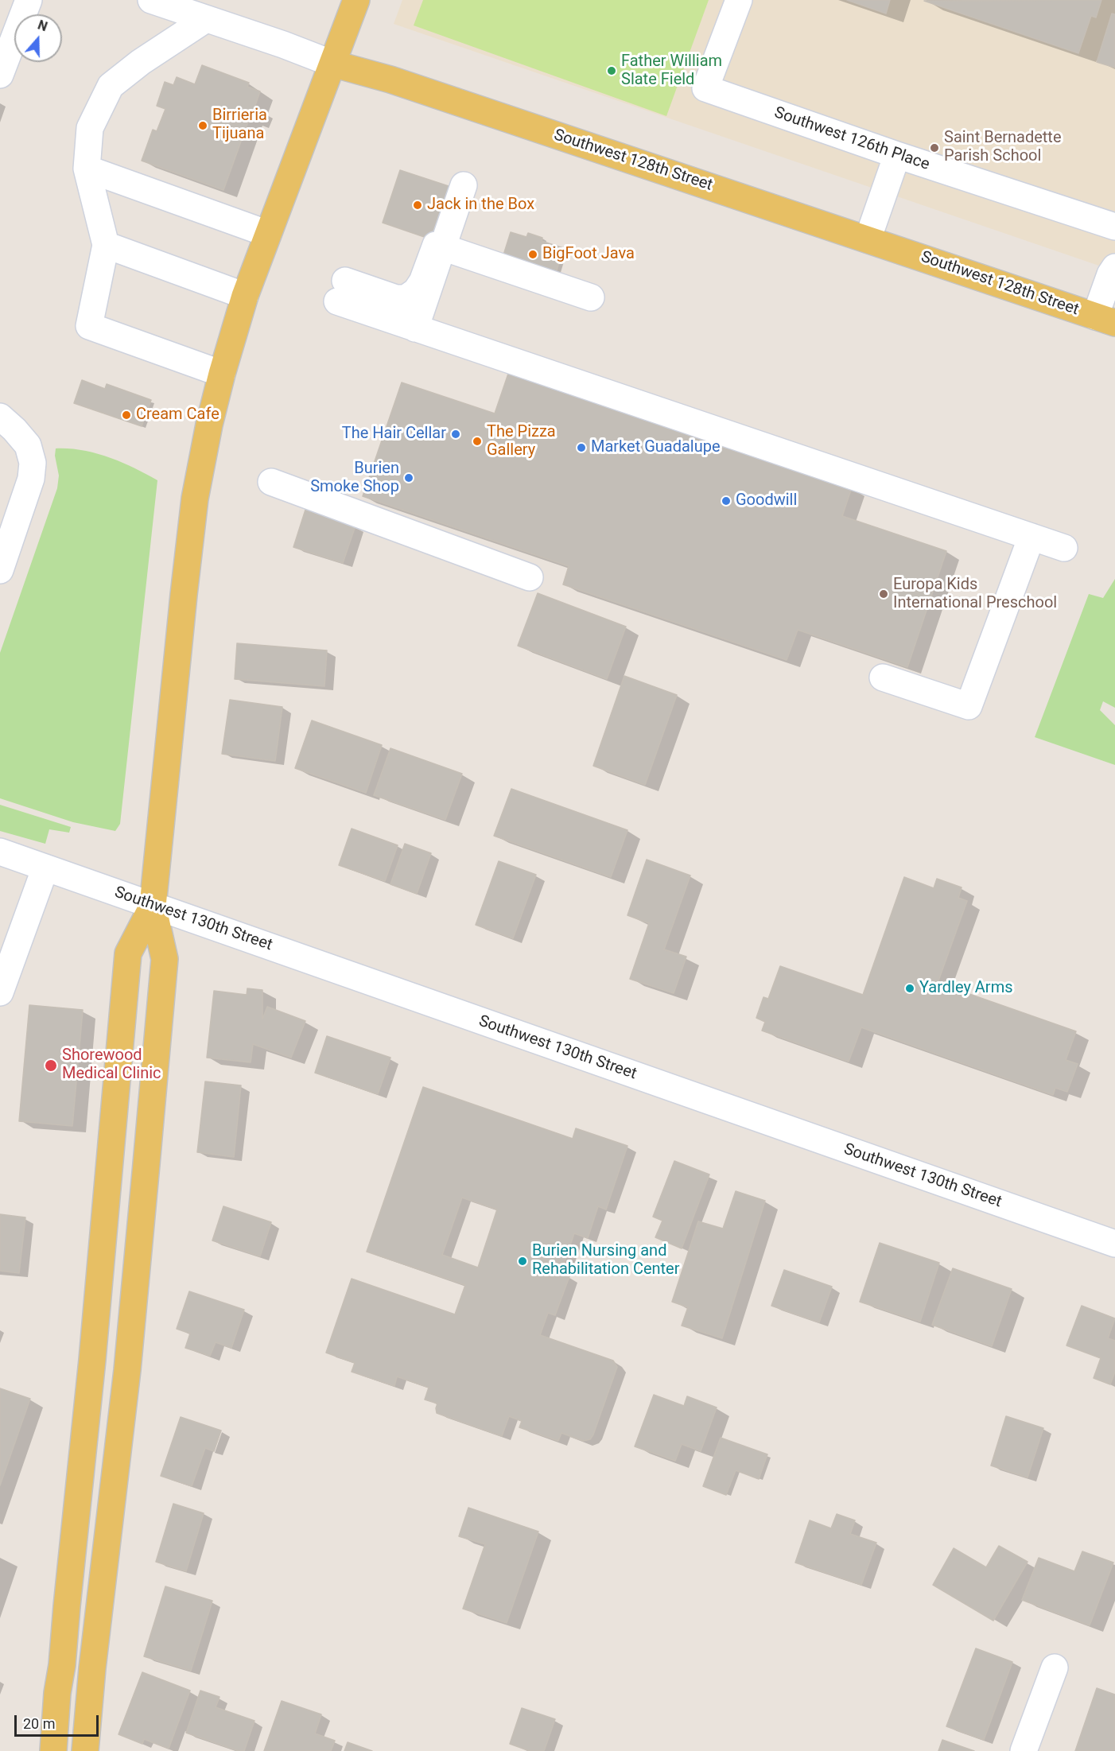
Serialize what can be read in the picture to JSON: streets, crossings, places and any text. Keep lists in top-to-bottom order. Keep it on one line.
{"streets":{"main road":["Southwest 128th Street"],"street":["Southwest 126th Place","Southwest 130th Street"]},"places":["Father William Slate Field","Birrieria Tijuana","Saint Bernadette Parish School","Jack in the Box","BigFoot Java","Cream Cafe","The Hair Cellar","The Pizza Gallery","Market Guadalupe","Burien Smoke Shop","Goodwill","Europa Kids International Preschool","Yardley Arms","Shorewood Medical Clinic","Burien Nursing and Rehabilitation Center"],"scale_bar":"20 m","north":"top"}
